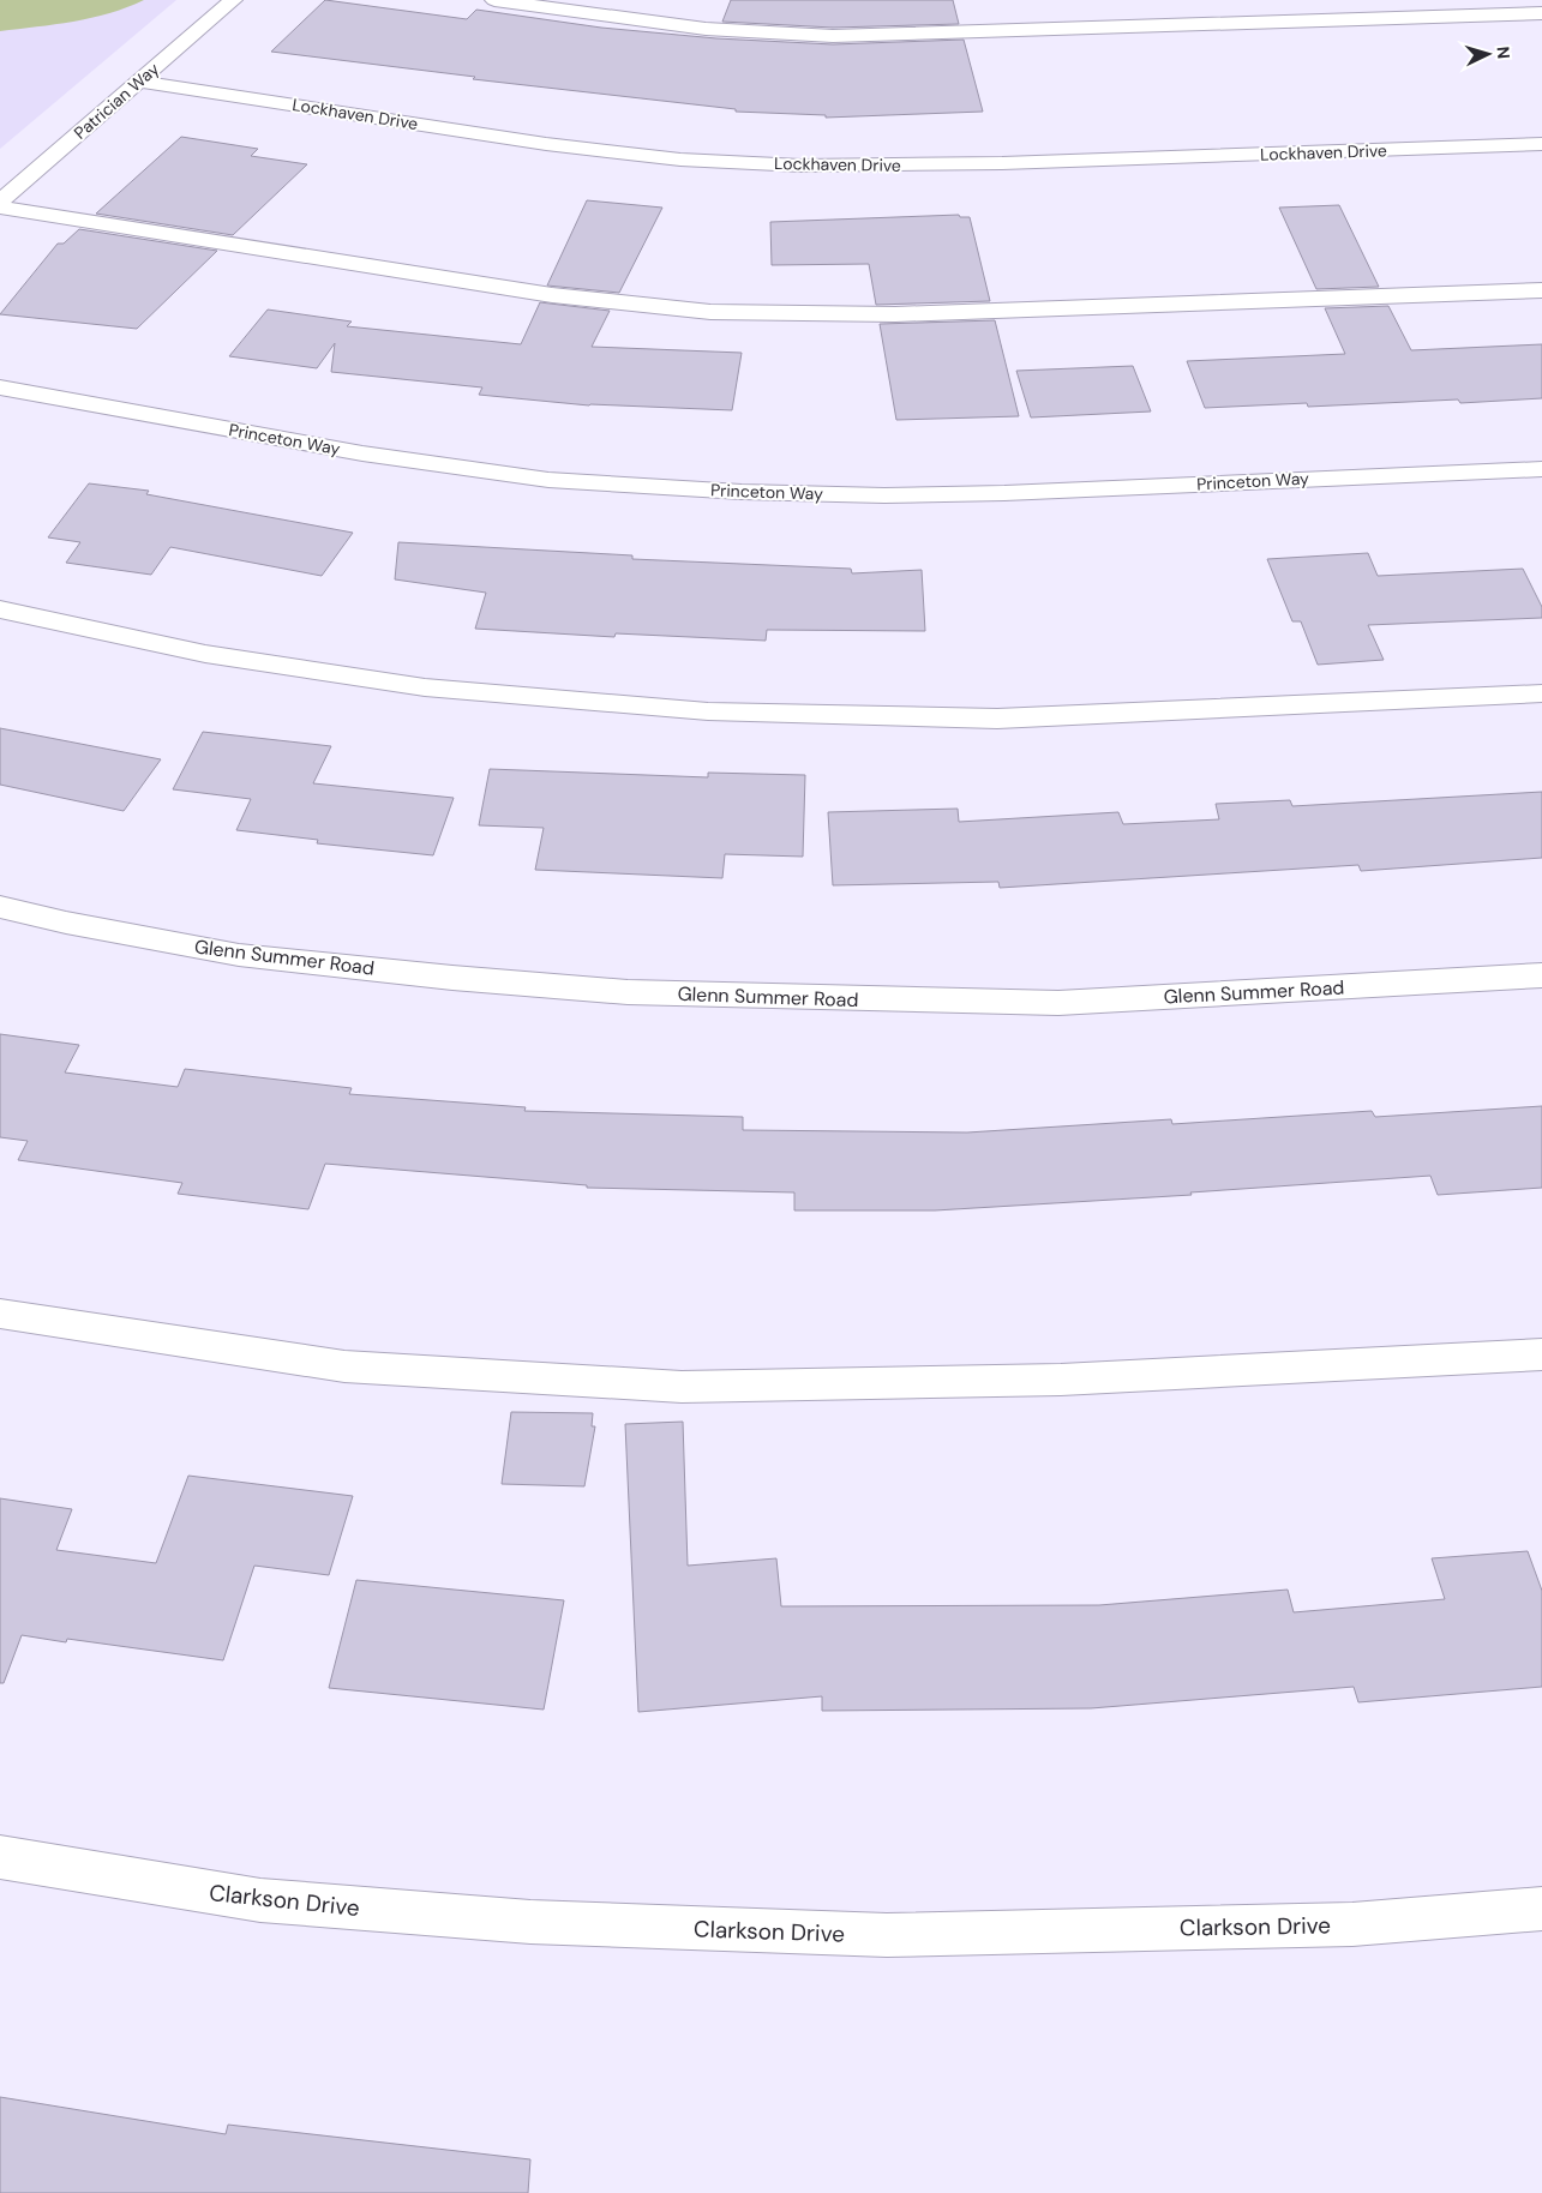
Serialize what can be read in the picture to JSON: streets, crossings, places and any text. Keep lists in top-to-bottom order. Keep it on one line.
{"streets":{"street":["Patrician Way","Lockhaven Drive","Princeton Way","Glenn Summer Road","Clarkson Drive"]},"crossings":[["Patrician Way","Lockhaven Drive"]],"north":"right"}
